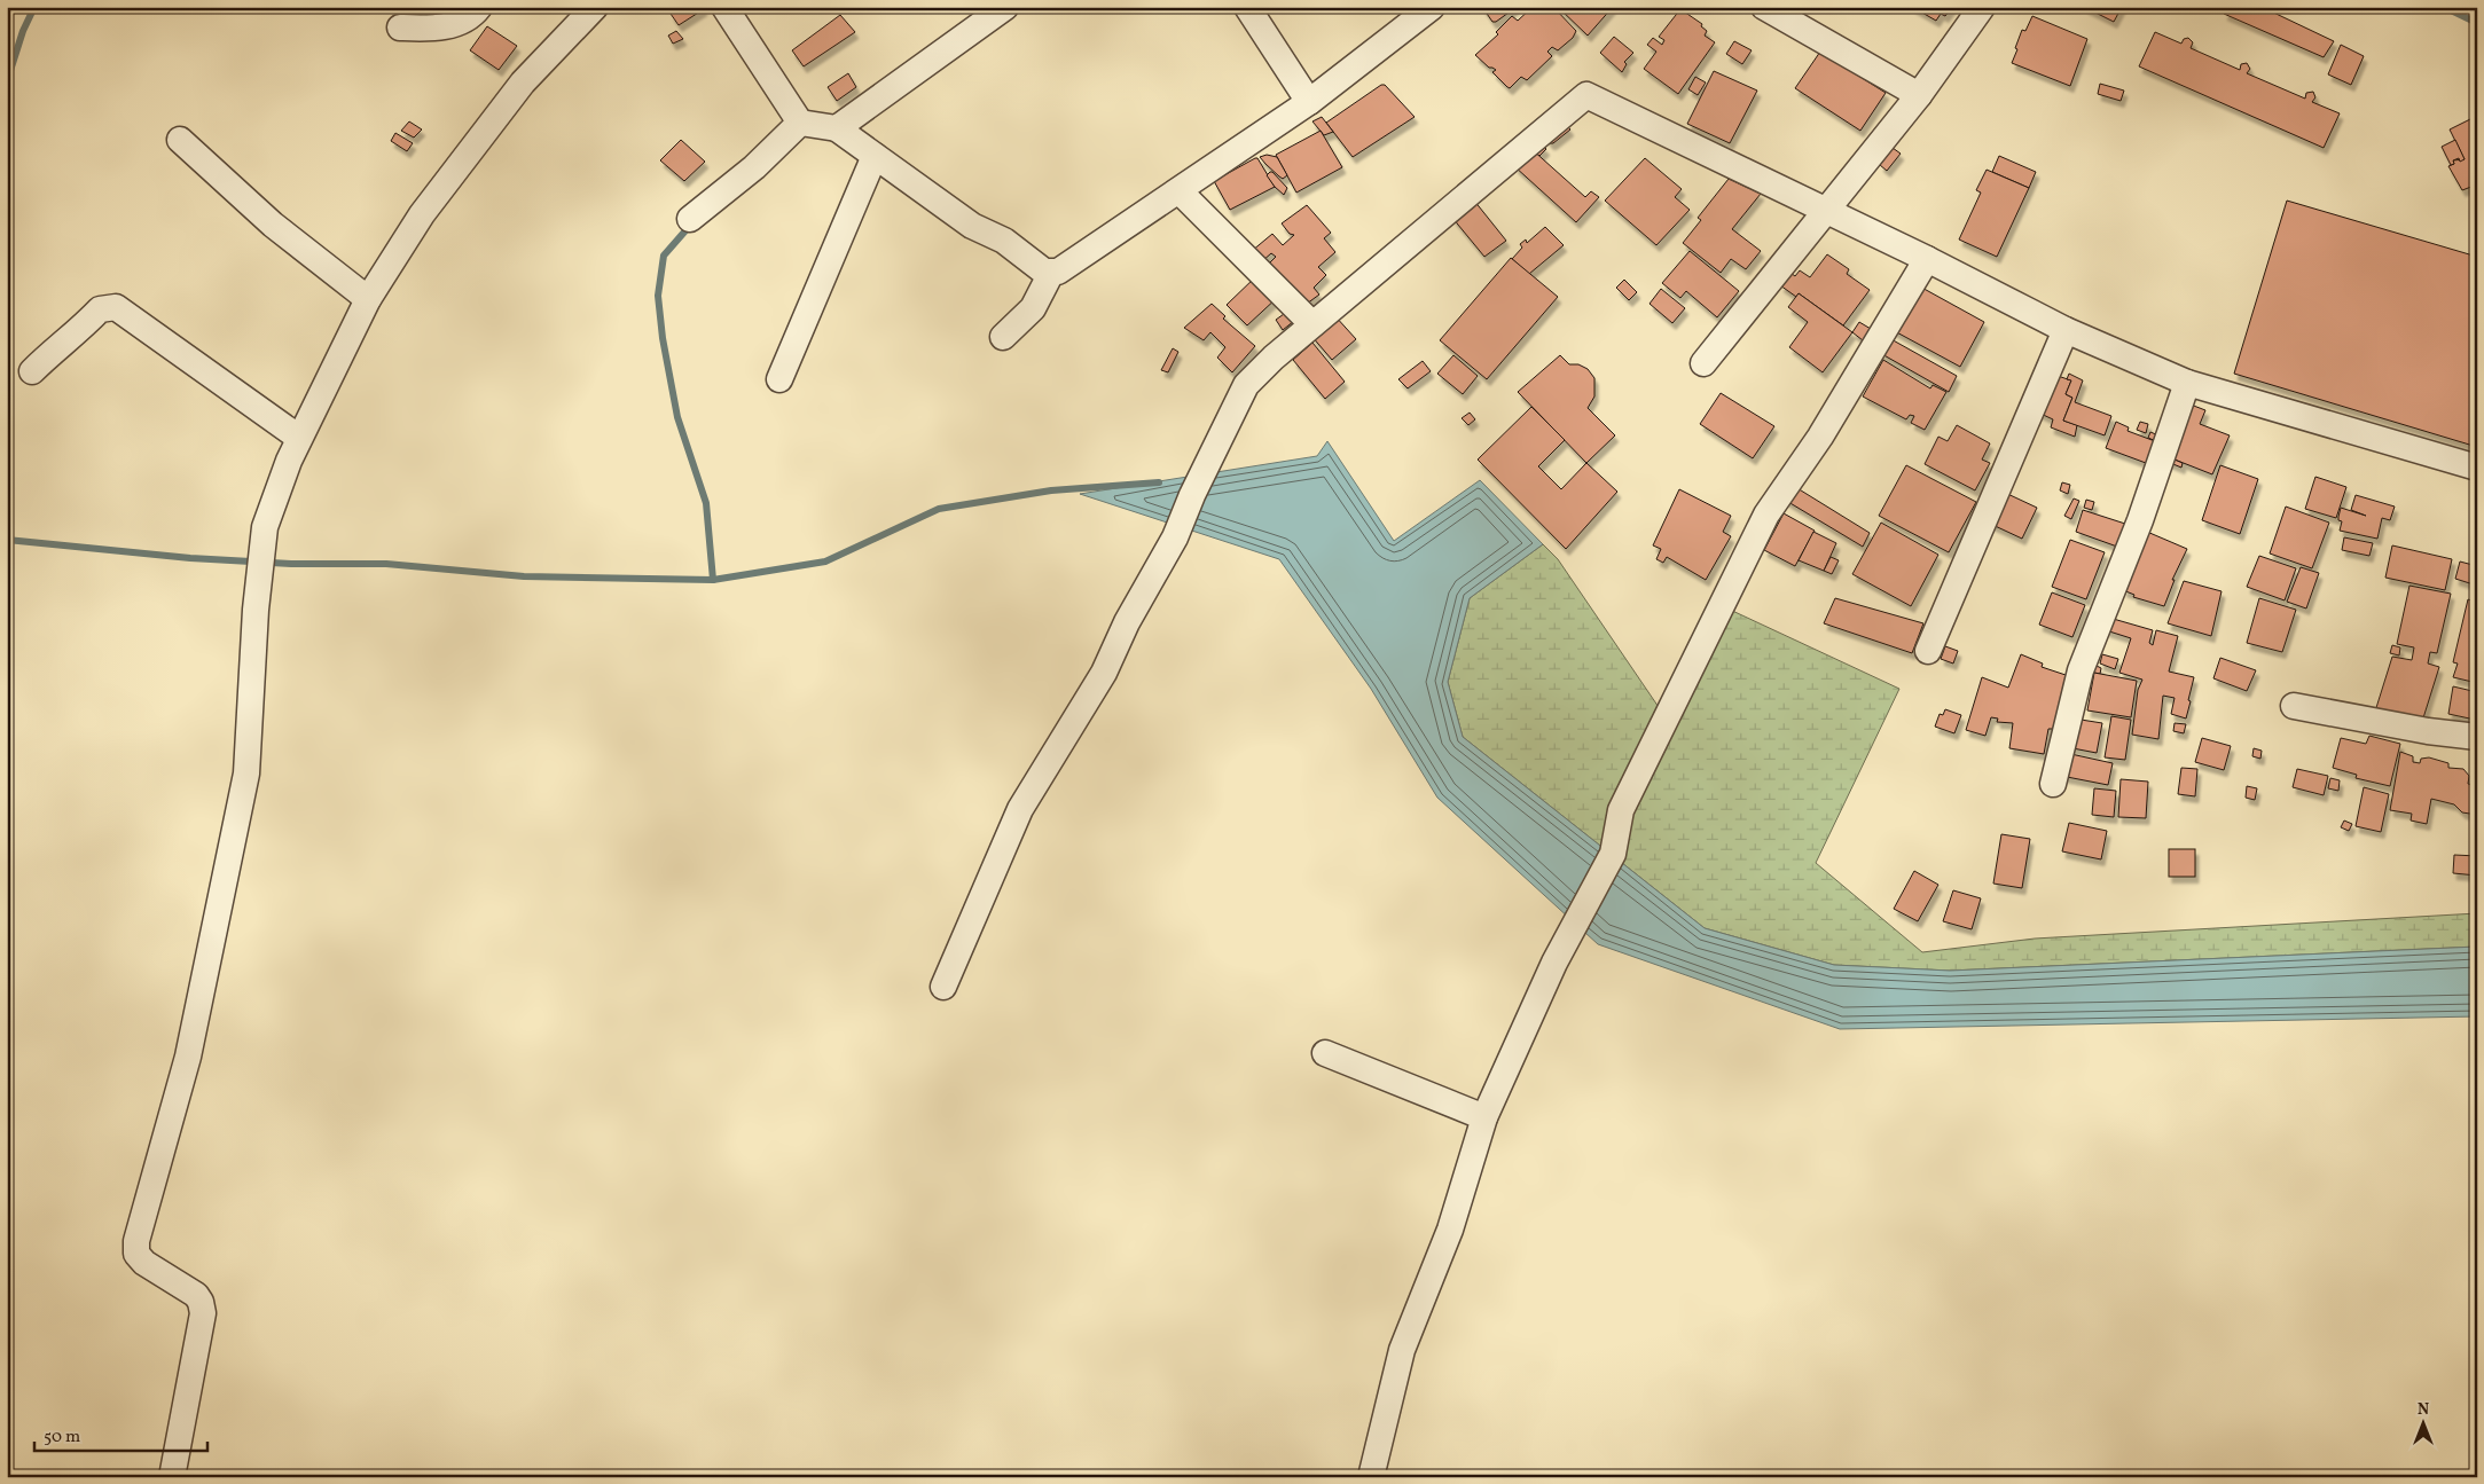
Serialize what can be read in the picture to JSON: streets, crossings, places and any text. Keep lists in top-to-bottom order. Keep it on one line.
{"scale_bar":"50 m","north":"top"}
